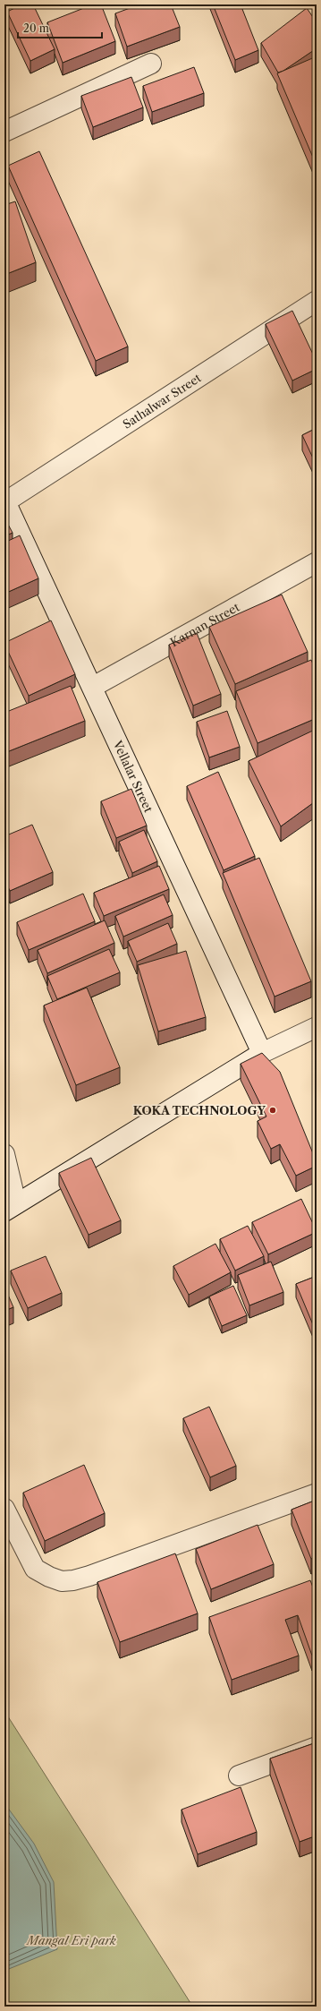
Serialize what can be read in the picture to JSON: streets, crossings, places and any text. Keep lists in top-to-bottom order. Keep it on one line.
{"streets":{"street":["Sathalwar Street","Karnan Street","Vellalar Street"]},"crossings":[["Sathalwar Street","Vellalar Street"],["Karnan Street","Vellalar Street"]],"parks":["Mangal Eri park"],"places":["KOKA TECHNOLOGY"],"scale_bar":"20 m"}
